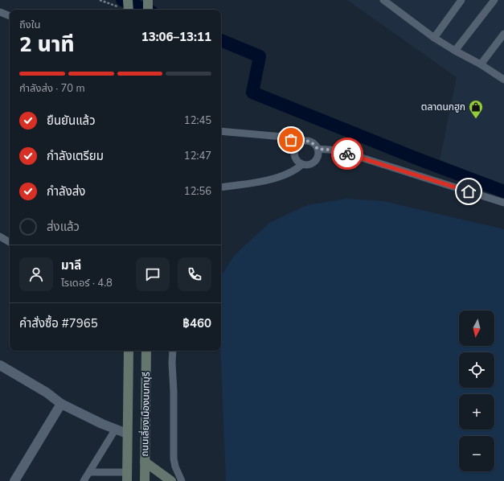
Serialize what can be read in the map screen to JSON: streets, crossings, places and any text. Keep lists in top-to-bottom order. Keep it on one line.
{"streets":{"main road":["ถนนเลี่ยงเมืองนนทบุรี"]},"places":{"shop":["ตลาดนกฮูก"]},"north":"bottom","page":{"heading":["2 นาที","ถึงใน","13:06–13:11"],"panel":["มาลี","ไรเดอร์ · 4.8","คำสั่งซื้อ #7965","฿460"],"bar":"กำลังส่ง · 70 m","list":[["ยืนยันแล้ว","12:45"],["กำลังเตรียม","12:47"],["กำลังส่ง","12:56"],"ส่งแล้ว"],"map_buttons":["+","−"]}}
